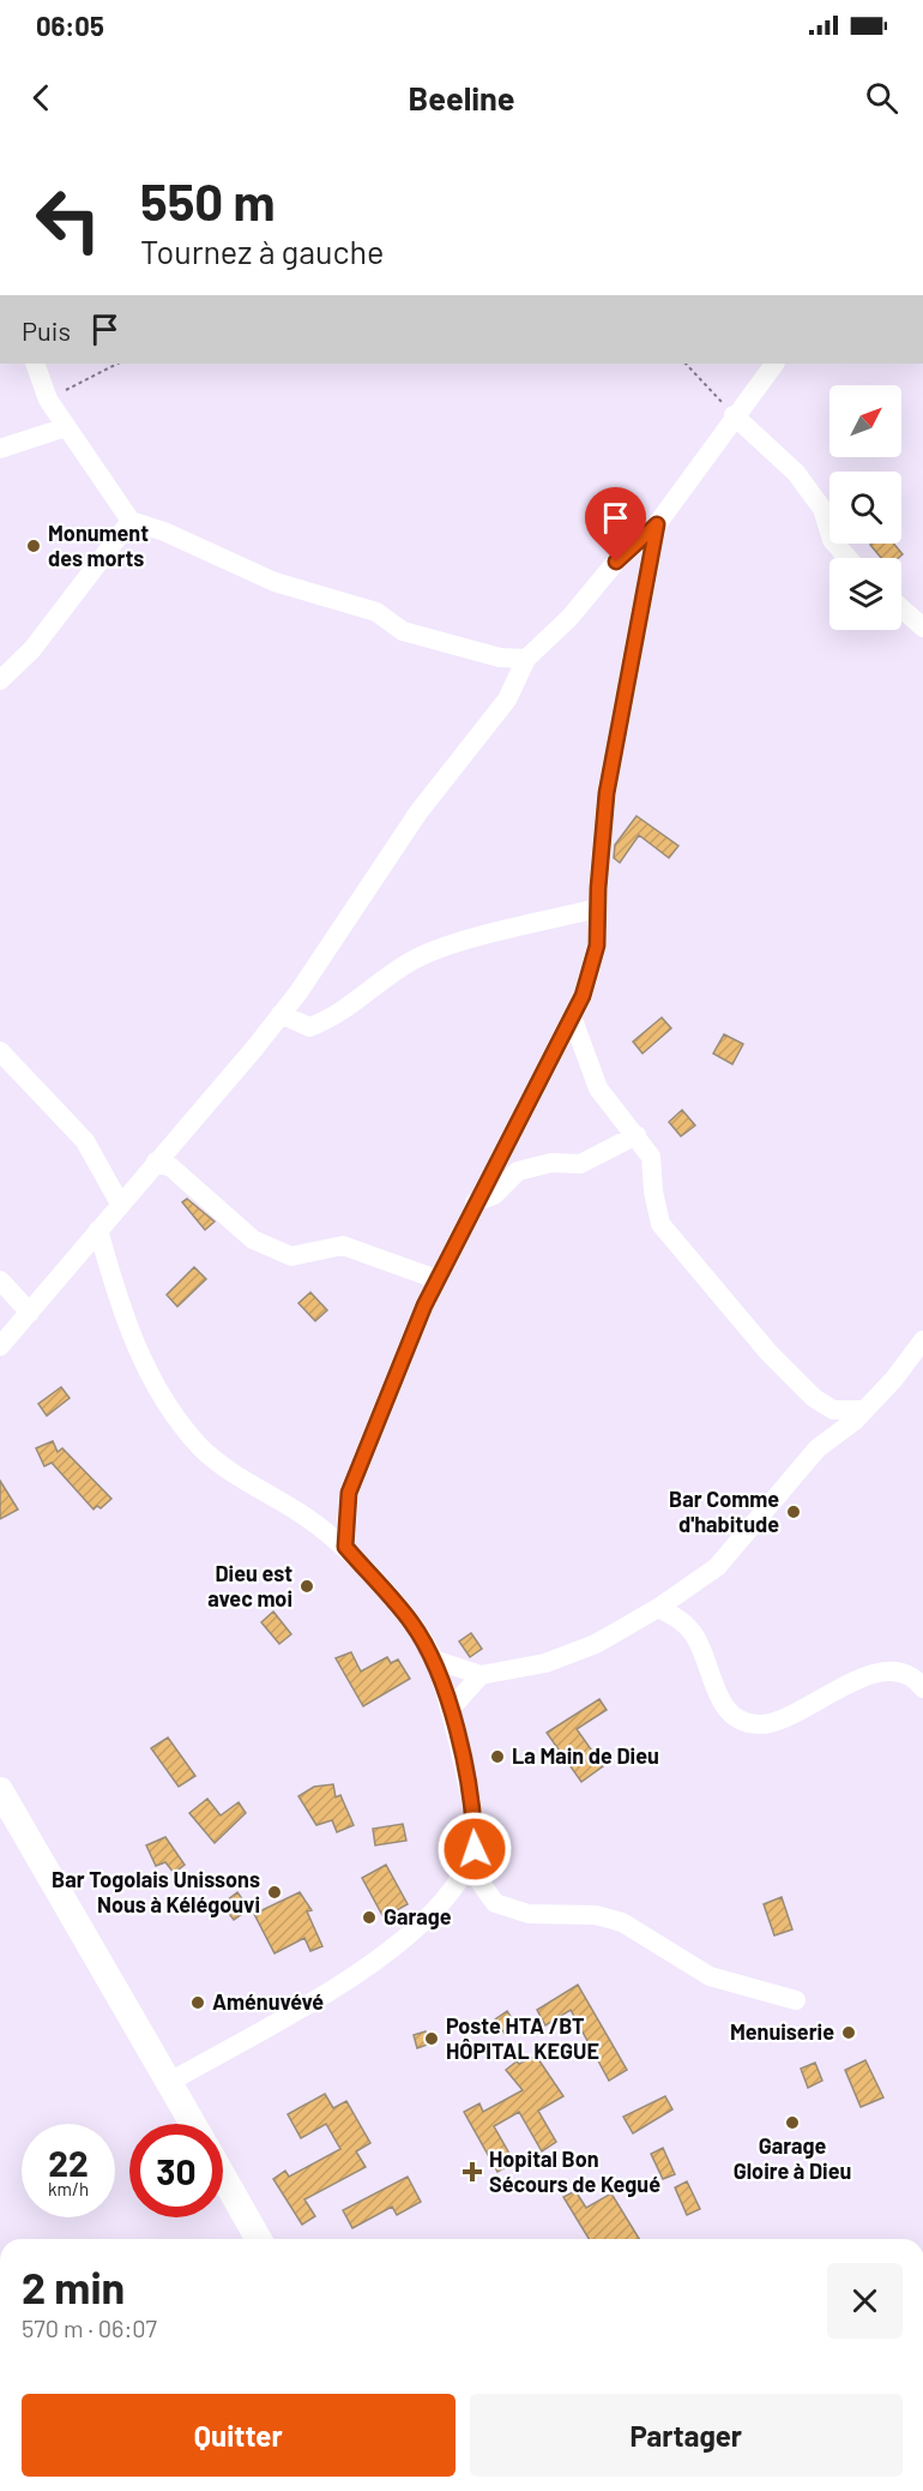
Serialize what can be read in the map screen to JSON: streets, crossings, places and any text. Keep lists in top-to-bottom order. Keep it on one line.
{"places":{"other":["Monument des morts","Bar Comme d'habitude","Dieu est avec moi","La Main de Dieu","Bar Togolais Unissons Nous à Kélégouvi","Garage","Aménuvévé","Menuiserie","Poste HTA /BT HÔPITAL KEGUE","Garage Gloire à Dieu"],"health":["Hopital Bon Sécours de Kegué"]},"north":"top right","page":{"status":"06:05","header":"Beeline","turn":["550 m","Tournez à gauche"],"then":"Puis","speed":"22 km/h","limit":"30","heading":["2 min","570 m · 06:07"],"buttons":["Quitter","Partager"]}}
